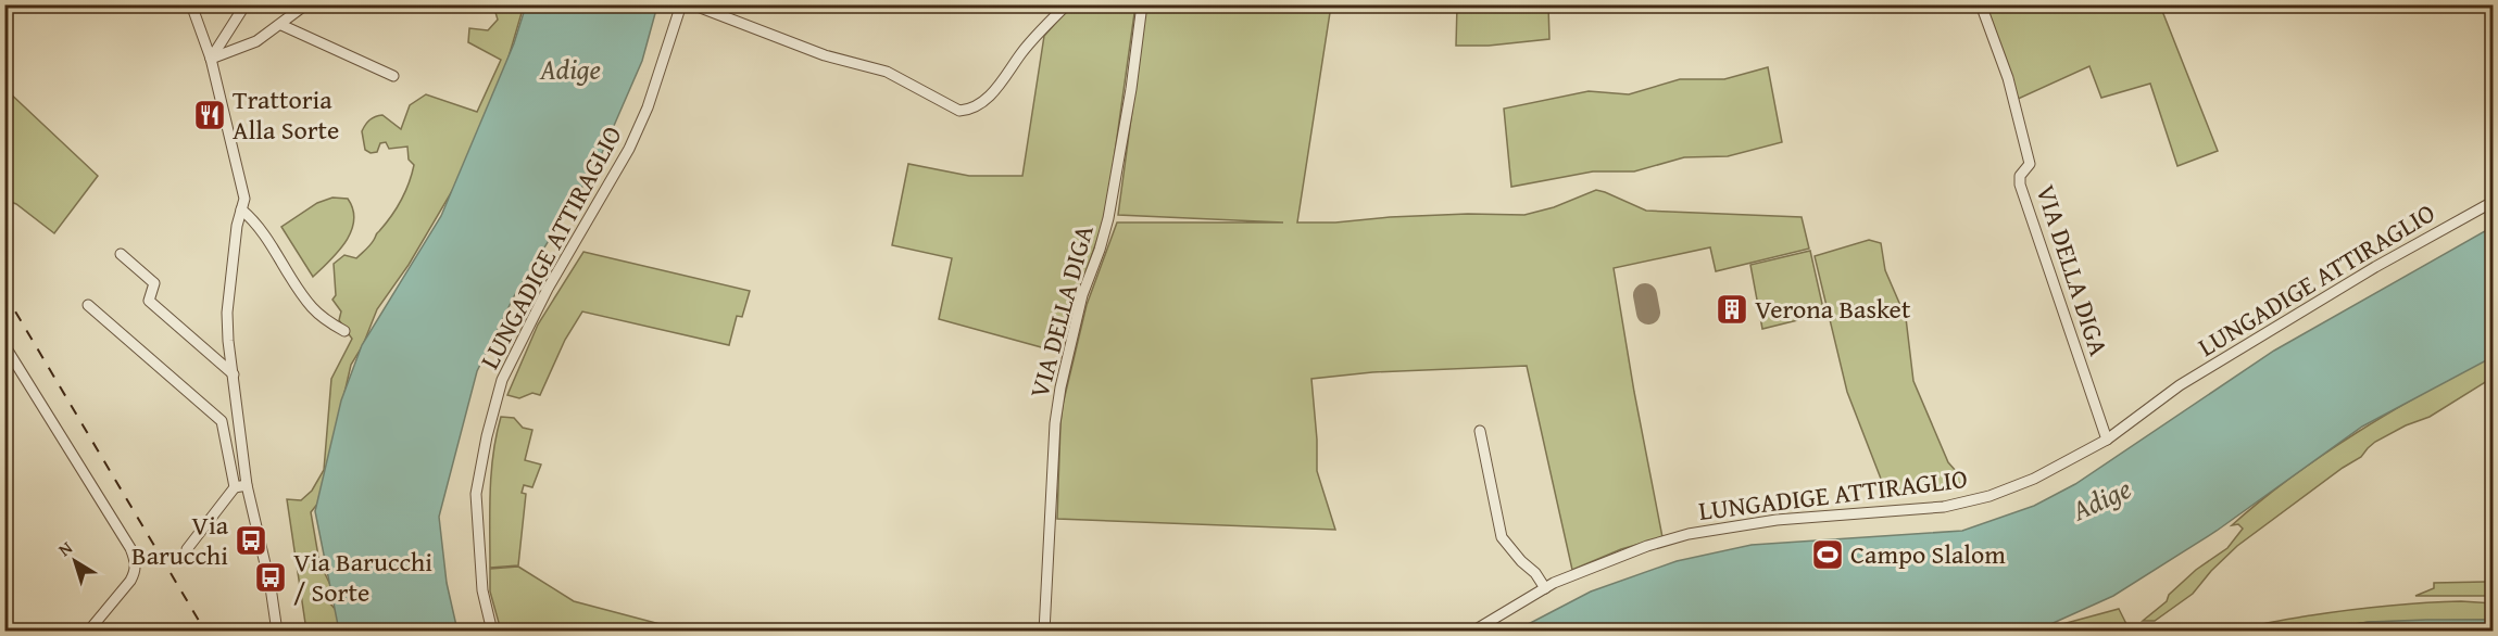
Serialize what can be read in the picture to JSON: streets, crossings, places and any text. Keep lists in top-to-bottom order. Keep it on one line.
{"streets":{"street":["LUNGADIGE ATTIRAGLIO","VIA DELLA DIGA"]},"crossings":[["LUNGADIGE ATTIRAGLIO","VIA DELLA DIGA"]],"water":["Adige"],"places":{"restaurant":["Trattoria Alla Sorte"],"building":["Verona Basket"],"bus stop":["Via Barucchi","Via Barucchi / Sorte"],"sports":["Campo Slalom"]},"north":"top left"}
